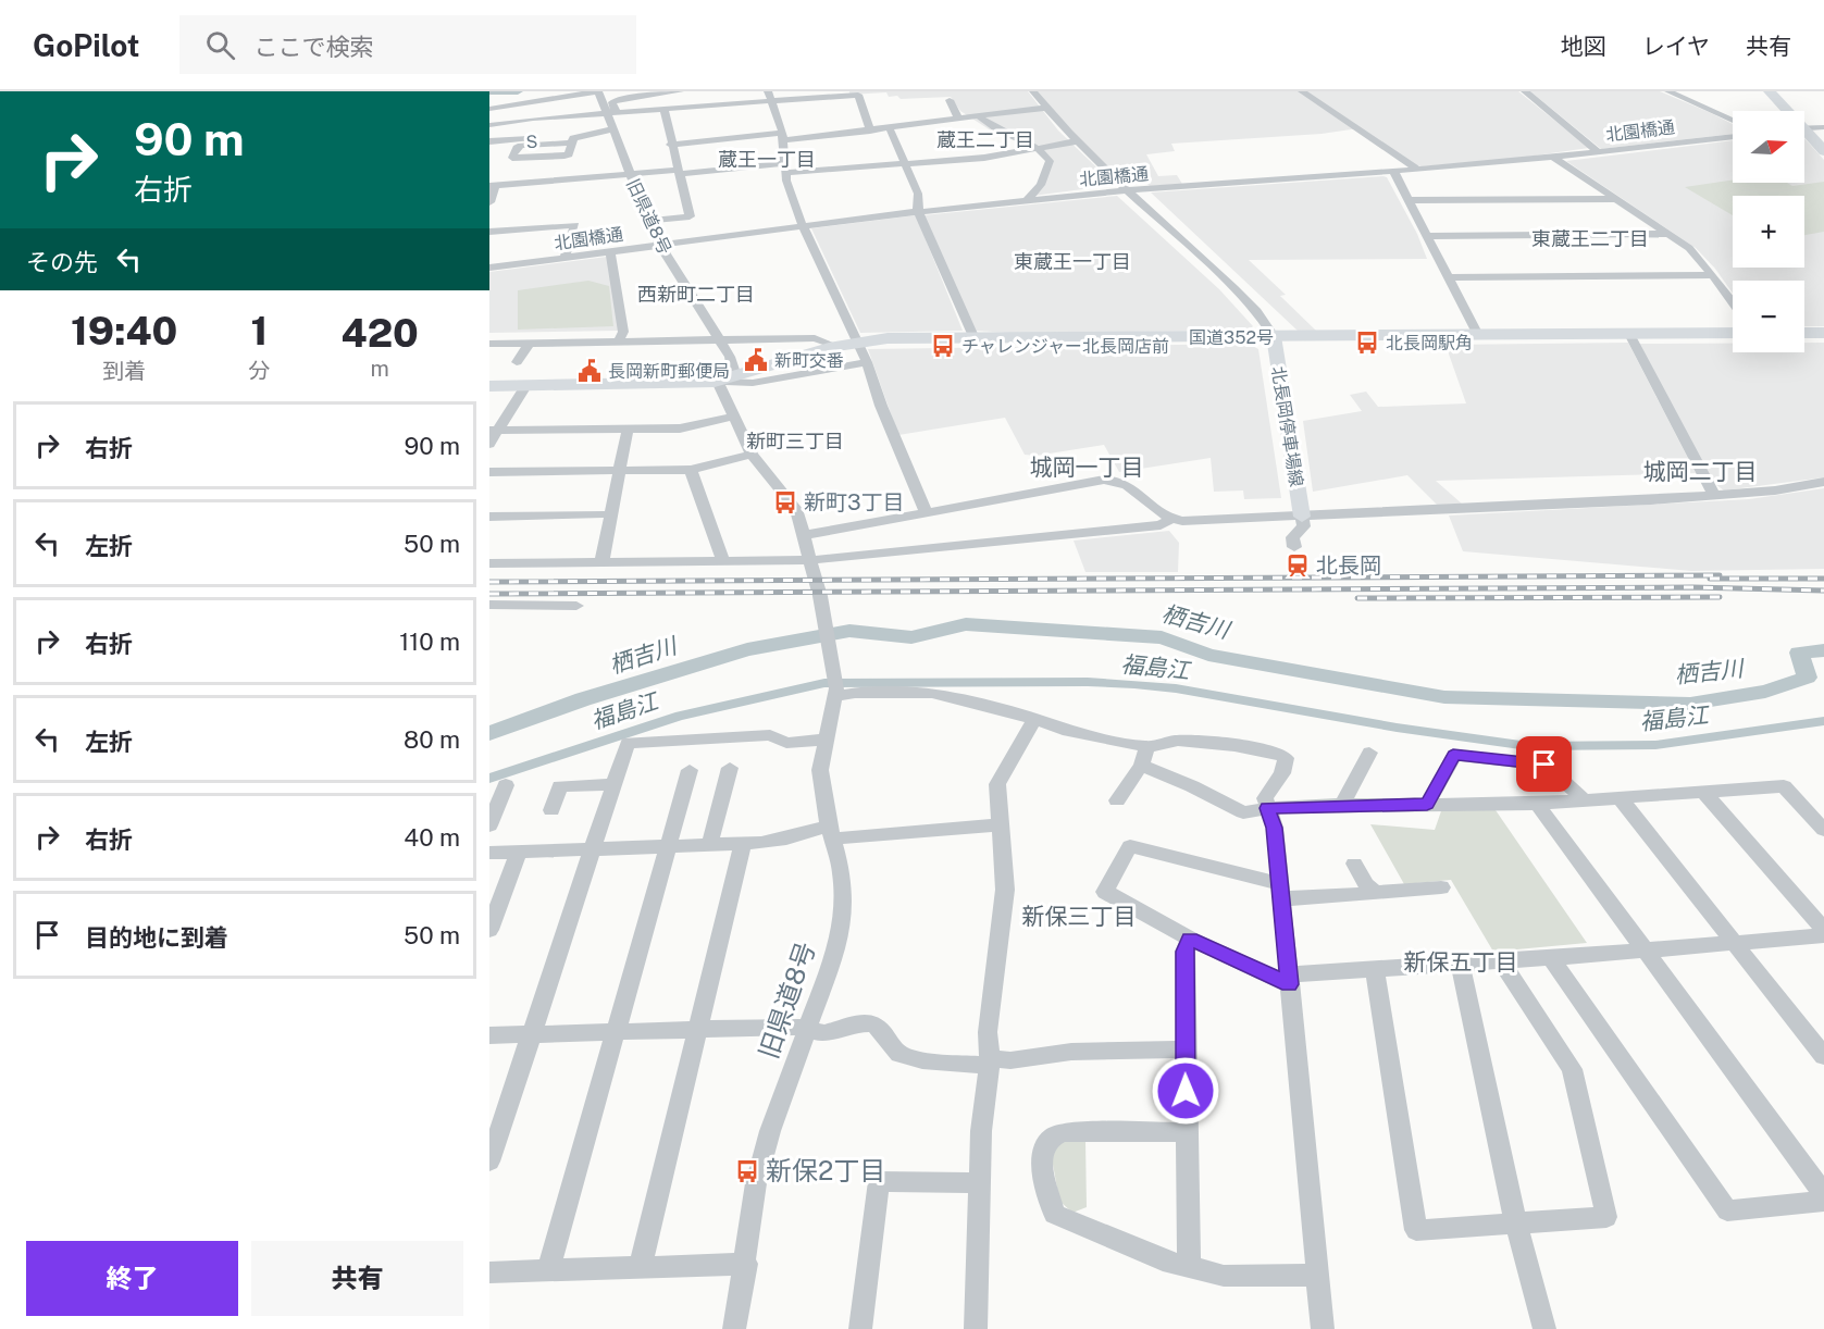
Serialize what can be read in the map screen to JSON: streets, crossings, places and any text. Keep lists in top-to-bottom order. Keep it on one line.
{"streets":{"highway":["国道352号"],"main road":["北長岡停車場線"],"street":["北園橋通","S","旧県道8号"]},"crossings":[["北園橋通","旧県道8号"],["S","旧県道8号"],["旧県道8号","国道352号"],["国道352号","北長岡停車場線"]],"districts":["蔵王二丁目","蔵王一丁目","東蔵王二丁目","東蔵王一丁目","西新町二丁目","新町三丁目","城岡一丁目","城岡二丁目","新保三丁目","新保五丁目"],"water":["栖吉川","福島江"],"places":{"bus stop":["北長岡駅角","チャレンジャー北長岡店前","新町3丁目","新保2丁目"],"public building":["新町交番","長岡新町郵便局"],"station":["北長岡"]},"north":"right","page":{"header":"GoPilot","search":"ここで検索","nav":["地図","レイヤ","共有"],"turn":["90 m","右折"],"map_buttons":["+","−"],"then":"その先","eta":["19:40","到着","1","分","420","m"],"list":[{"name":"右折","value":"90 m"},{"name":"左折","value":"50 m"},{"name":"右折","value":"110 m"},{"name":"左折","value":"80 m"},{"name":"右折","value":"40 m"},{"name":"目的地に到着","value":"50 m"}],"buttons":["終了","共有"]}}
